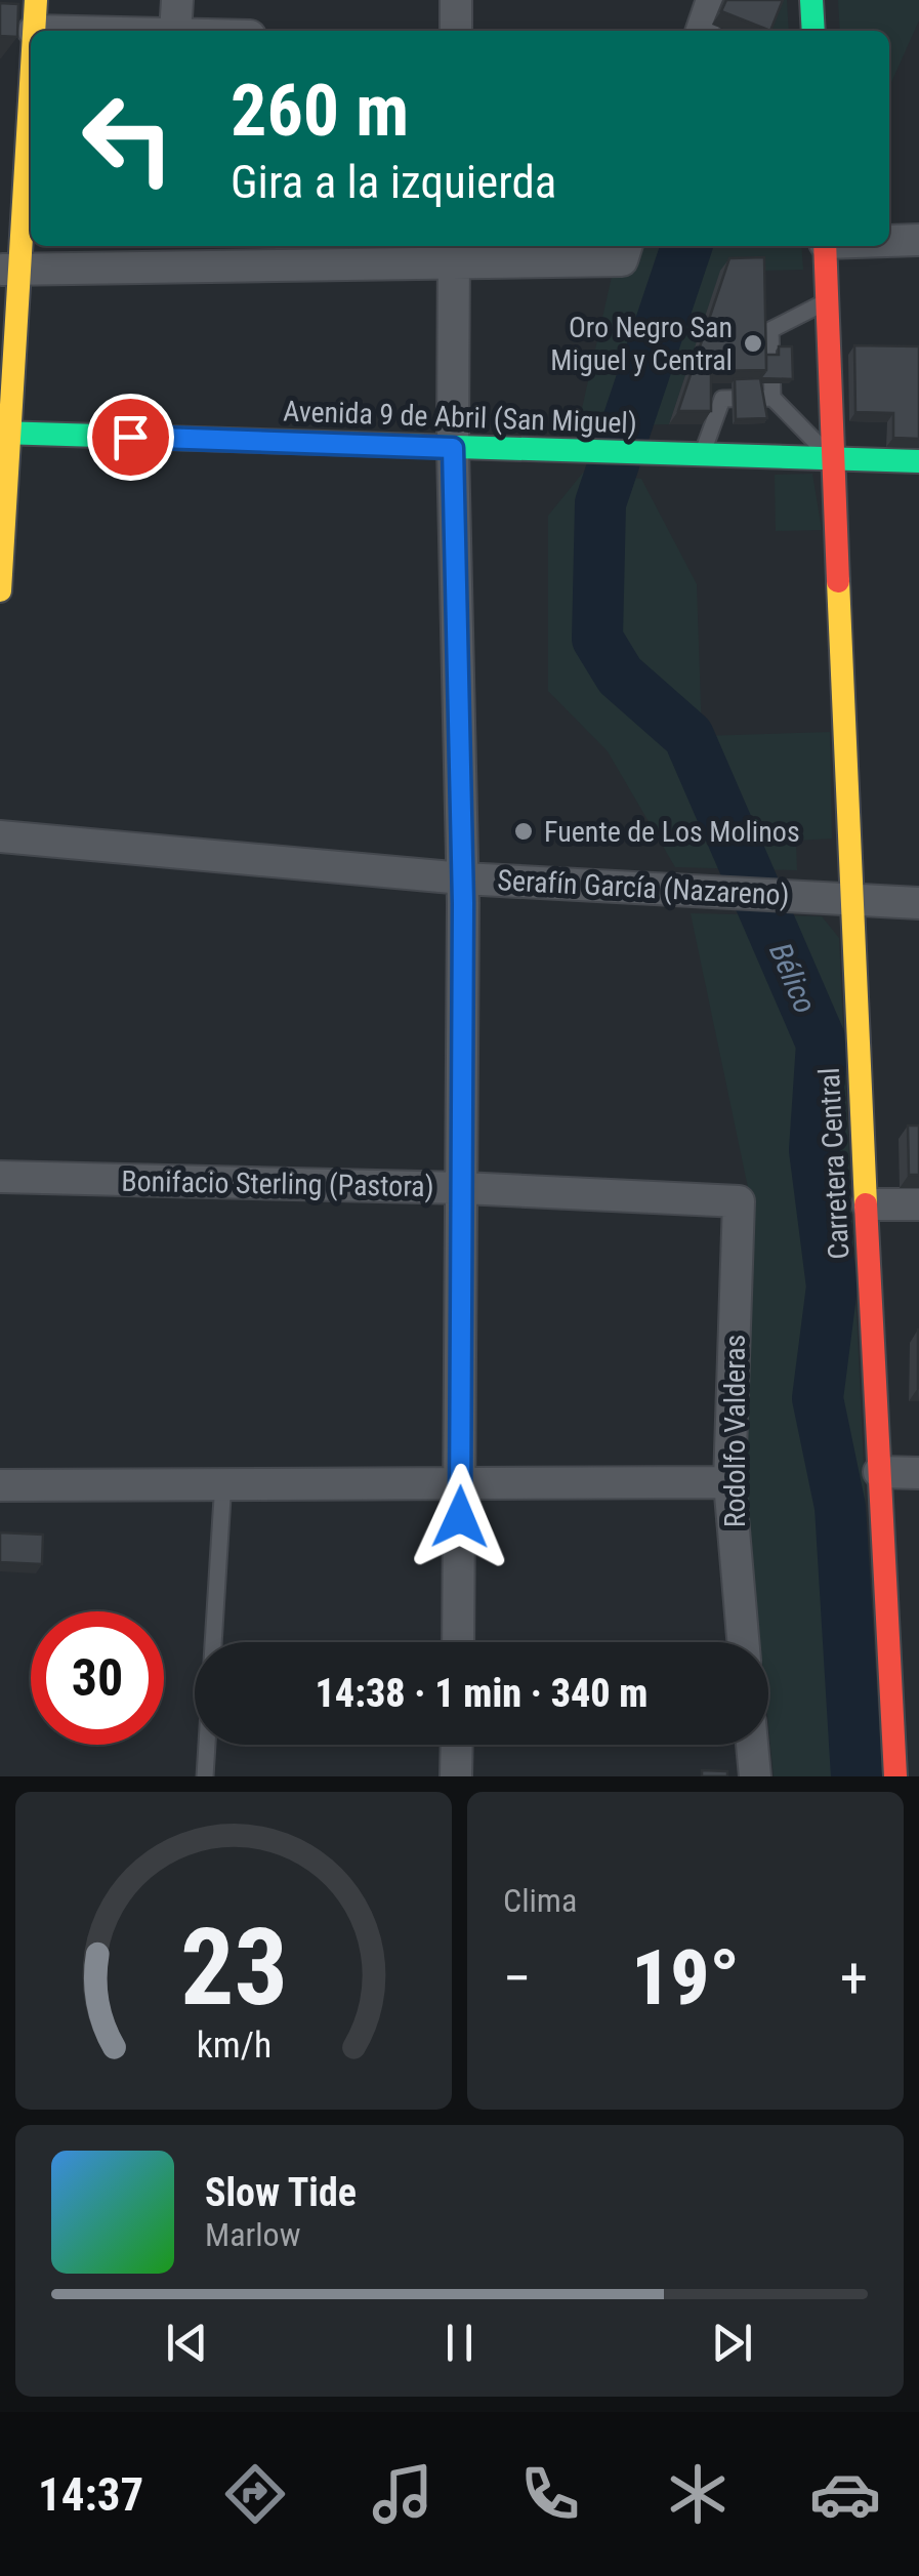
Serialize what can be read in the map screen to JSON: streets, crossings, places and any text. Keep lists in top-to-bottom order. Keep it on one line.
{"streets":{"main road":["Avenida 9 de Abril (San Miguel)","Carretera Central"],"street":["Serafín García (Nazareno)","Bonifacio Sterling (Pastora)","Rodolfo Valderas"]},"crossings":[["Avenida 9 de Abril (San Miguel)","Carretera Central"],["Serafín García (Nazareno)","Carretera Central"],["Bonifacio Sterling (Pastora)","Rodolfo Valderas"]],"water":["Bélico"],"places":["Oro Negro San Miguel y Central","Fuente de Los Molinos"],"page":{"turn":["260 m","Gira a la izquierda"],"limit":"30","trip":"14:38 · 1 min · 340 m","tile":"Clima","heat":["−","19°","+"],"song":["Slow Tide","Marlow"],"tabs":"14:37","gauge":["23","km/h"]}}
